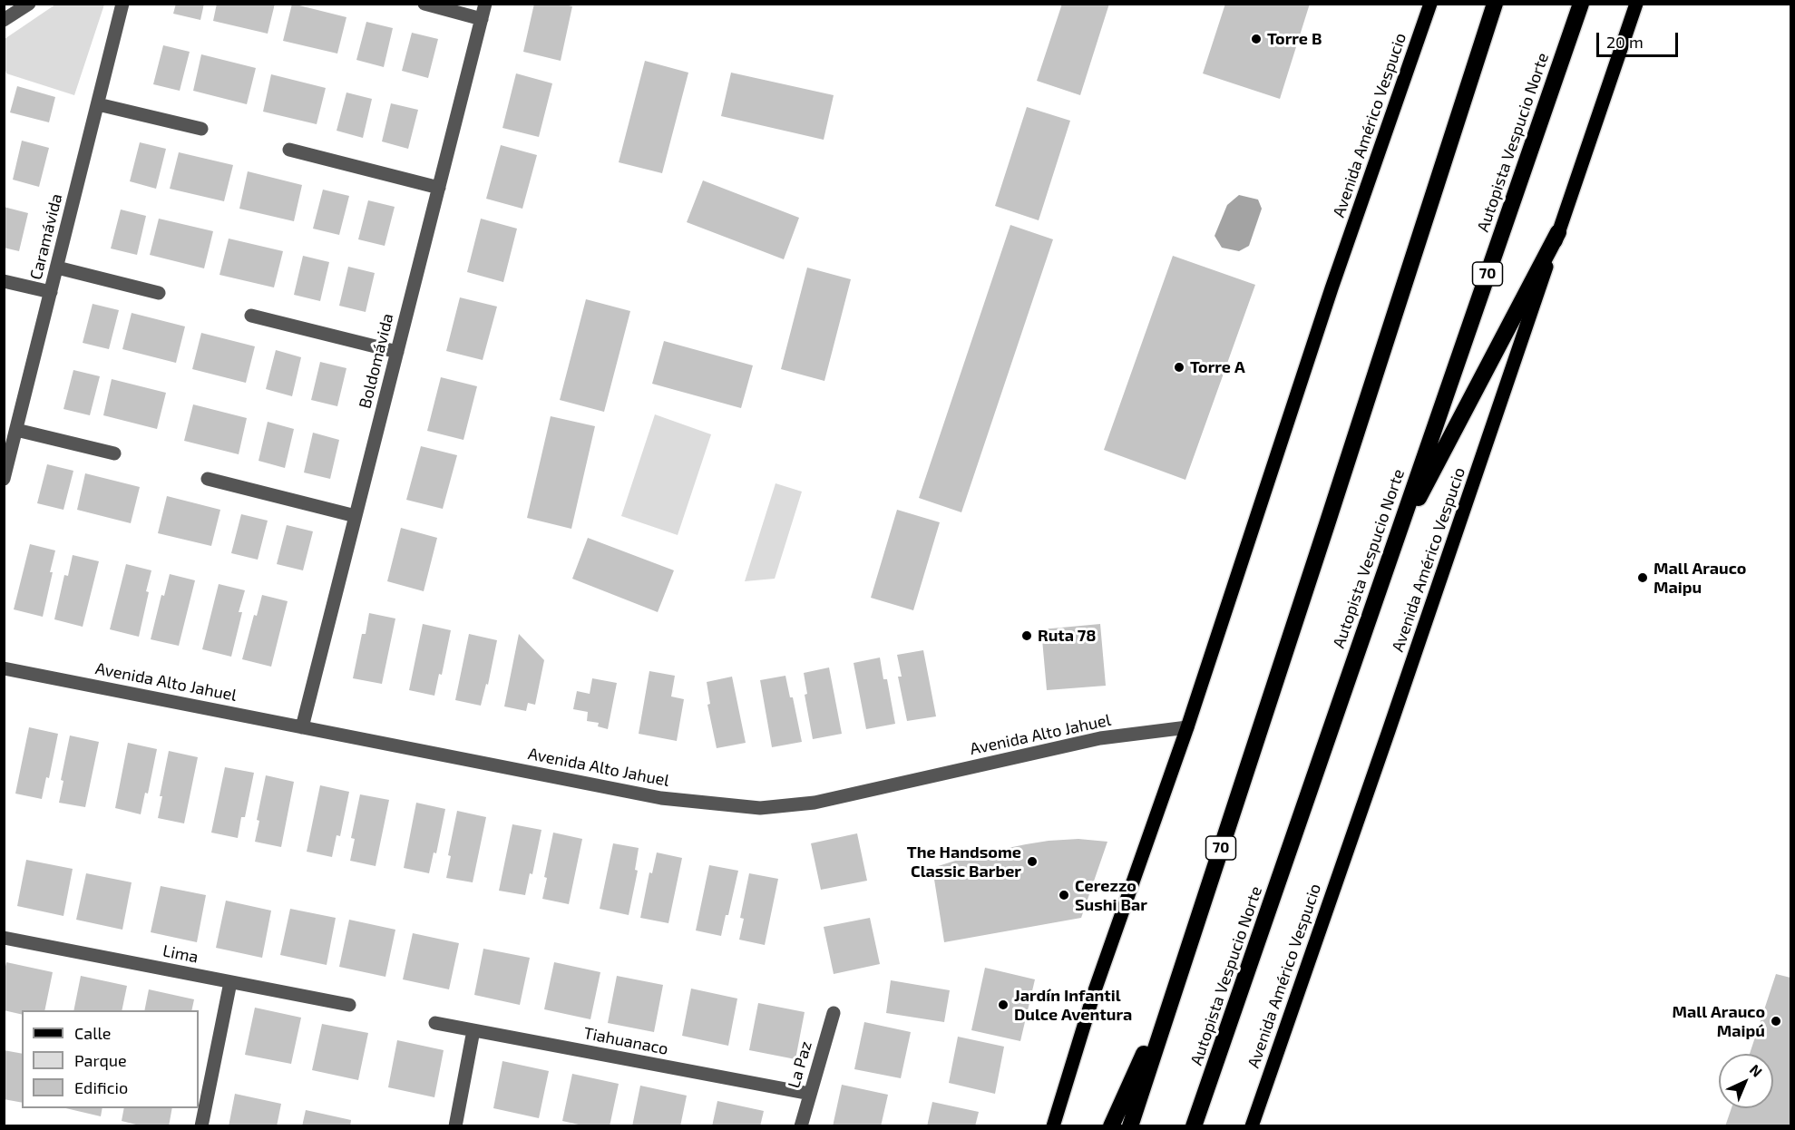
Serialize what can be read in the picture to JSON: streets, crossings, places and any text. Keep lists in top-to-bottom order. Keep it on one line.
{"streets":{"highway":["Autopista Vespucio Norte","70"],"main road":["Avenida Américo Vespucio"],"street":["Caramávida","Boldomávida","Avenida Alto Jahuel","Lima","Tiahuanaco","La Paz"]},"crossings":[["Avenida Américo Vespucio","Avenida Alto Jahuel"],["Boldomávida","Avenida Alto Jahuel"],["Tiahuanaco","La Paz"]],"places":["Torre B","Torre A","Mall Arauco Maipu","Ruta 78","The Handsome Classic Barber","Cerezzo Sushi Bar","Jardín Infantil Dulce Aventura","Mall Arauco Maipú"],"legend":["Calle","Parque","Edificio"],"scale_bar":"20 m","north":"top right"}
